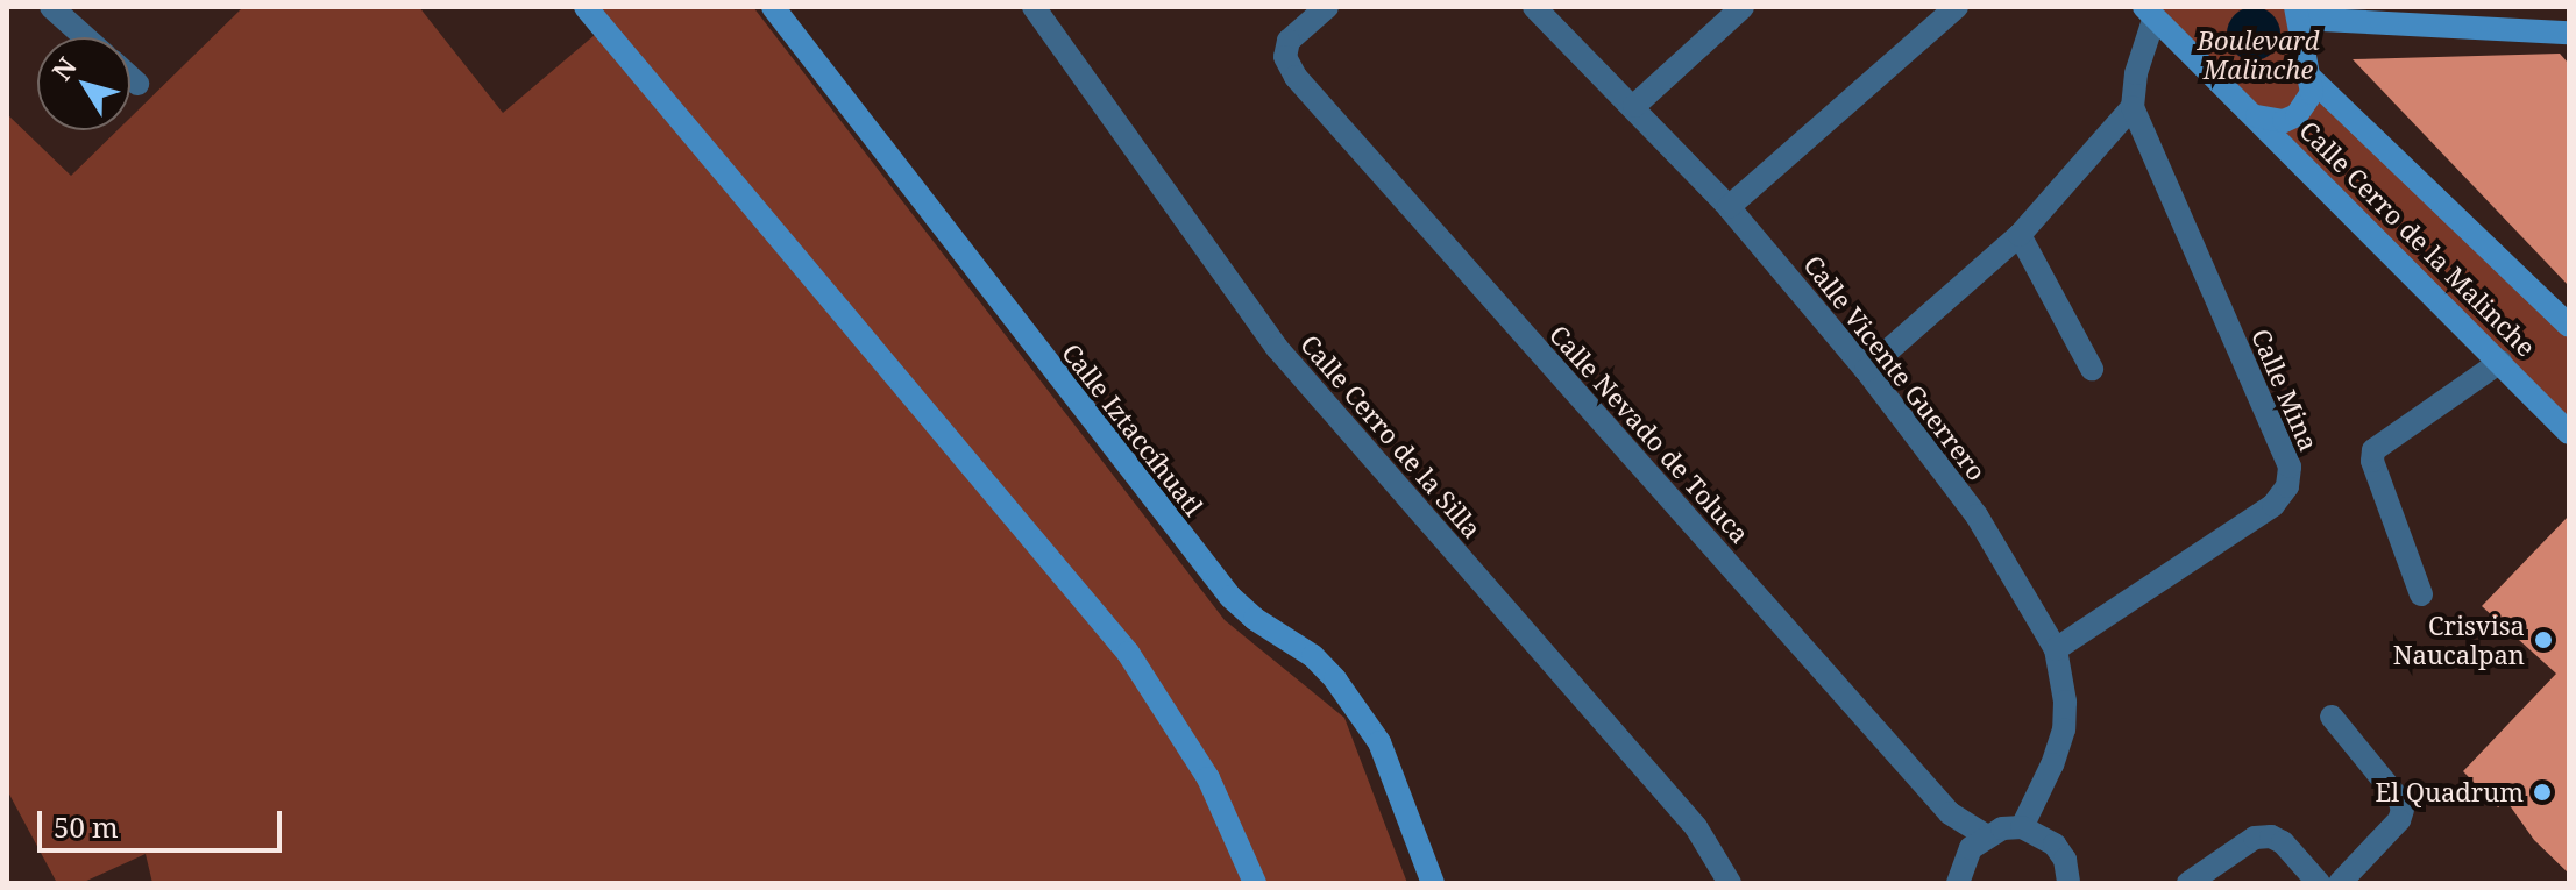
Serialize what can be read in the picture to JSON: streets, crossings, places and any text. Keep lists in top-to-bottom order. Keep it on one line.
{"streets":{"street":["Calle Cerro de la Malinche","Calle Vicente Guerrero","Calle Mina","Calle Iztaccíhuatl","Calle Nevado de Toluca","Calle Cerro de la Silla"]},"crossings":[["Calle Vicente Guerrero","Calle Mina"]],"parks":["Boulevard Malinche"],"places":["Crisvisa Naucalpan","El Quadrum"],"scale_bar":"50 m","north":"top left"}
